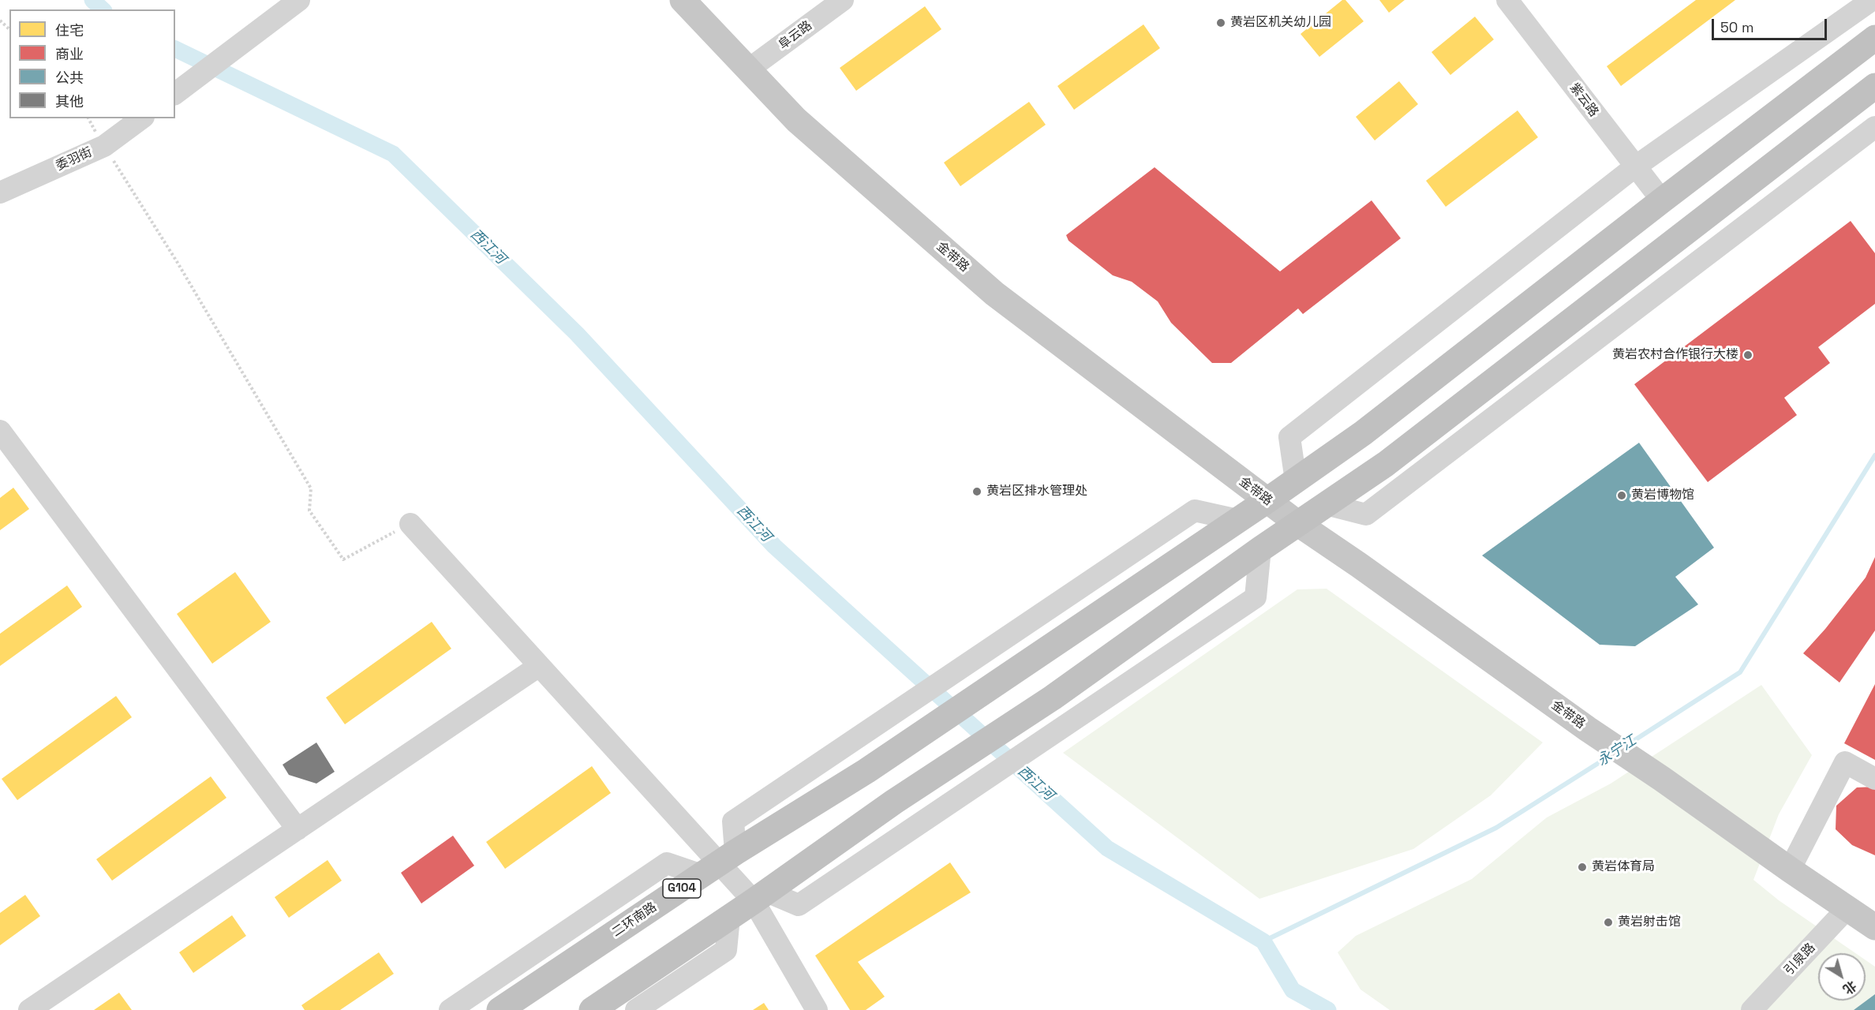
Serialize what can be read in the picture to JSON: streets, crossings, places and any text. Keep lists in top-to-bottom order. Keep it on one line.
{"streets":{"highway":["G104","二环南路"],"main road":["金带路"],"street":["阜云路","紫云路","委羽街","引泉路"]},"crossings":[["阜云路","金带路"],["紫云路","二环南路"],["金带路","二环南路"],["金带路","引泉路"]],"water":["西江河","永宁江"],"places":["黄岩区机关幼儿园","黄岩农村合作银行大楼","黄岩区排水管理处","黄岩博物馆","黄岩体育局","黄岩射击馆"],"legend":["住宅","商业","公共","其他"],"scale_bar":"50 m","north":"bottom right"}
